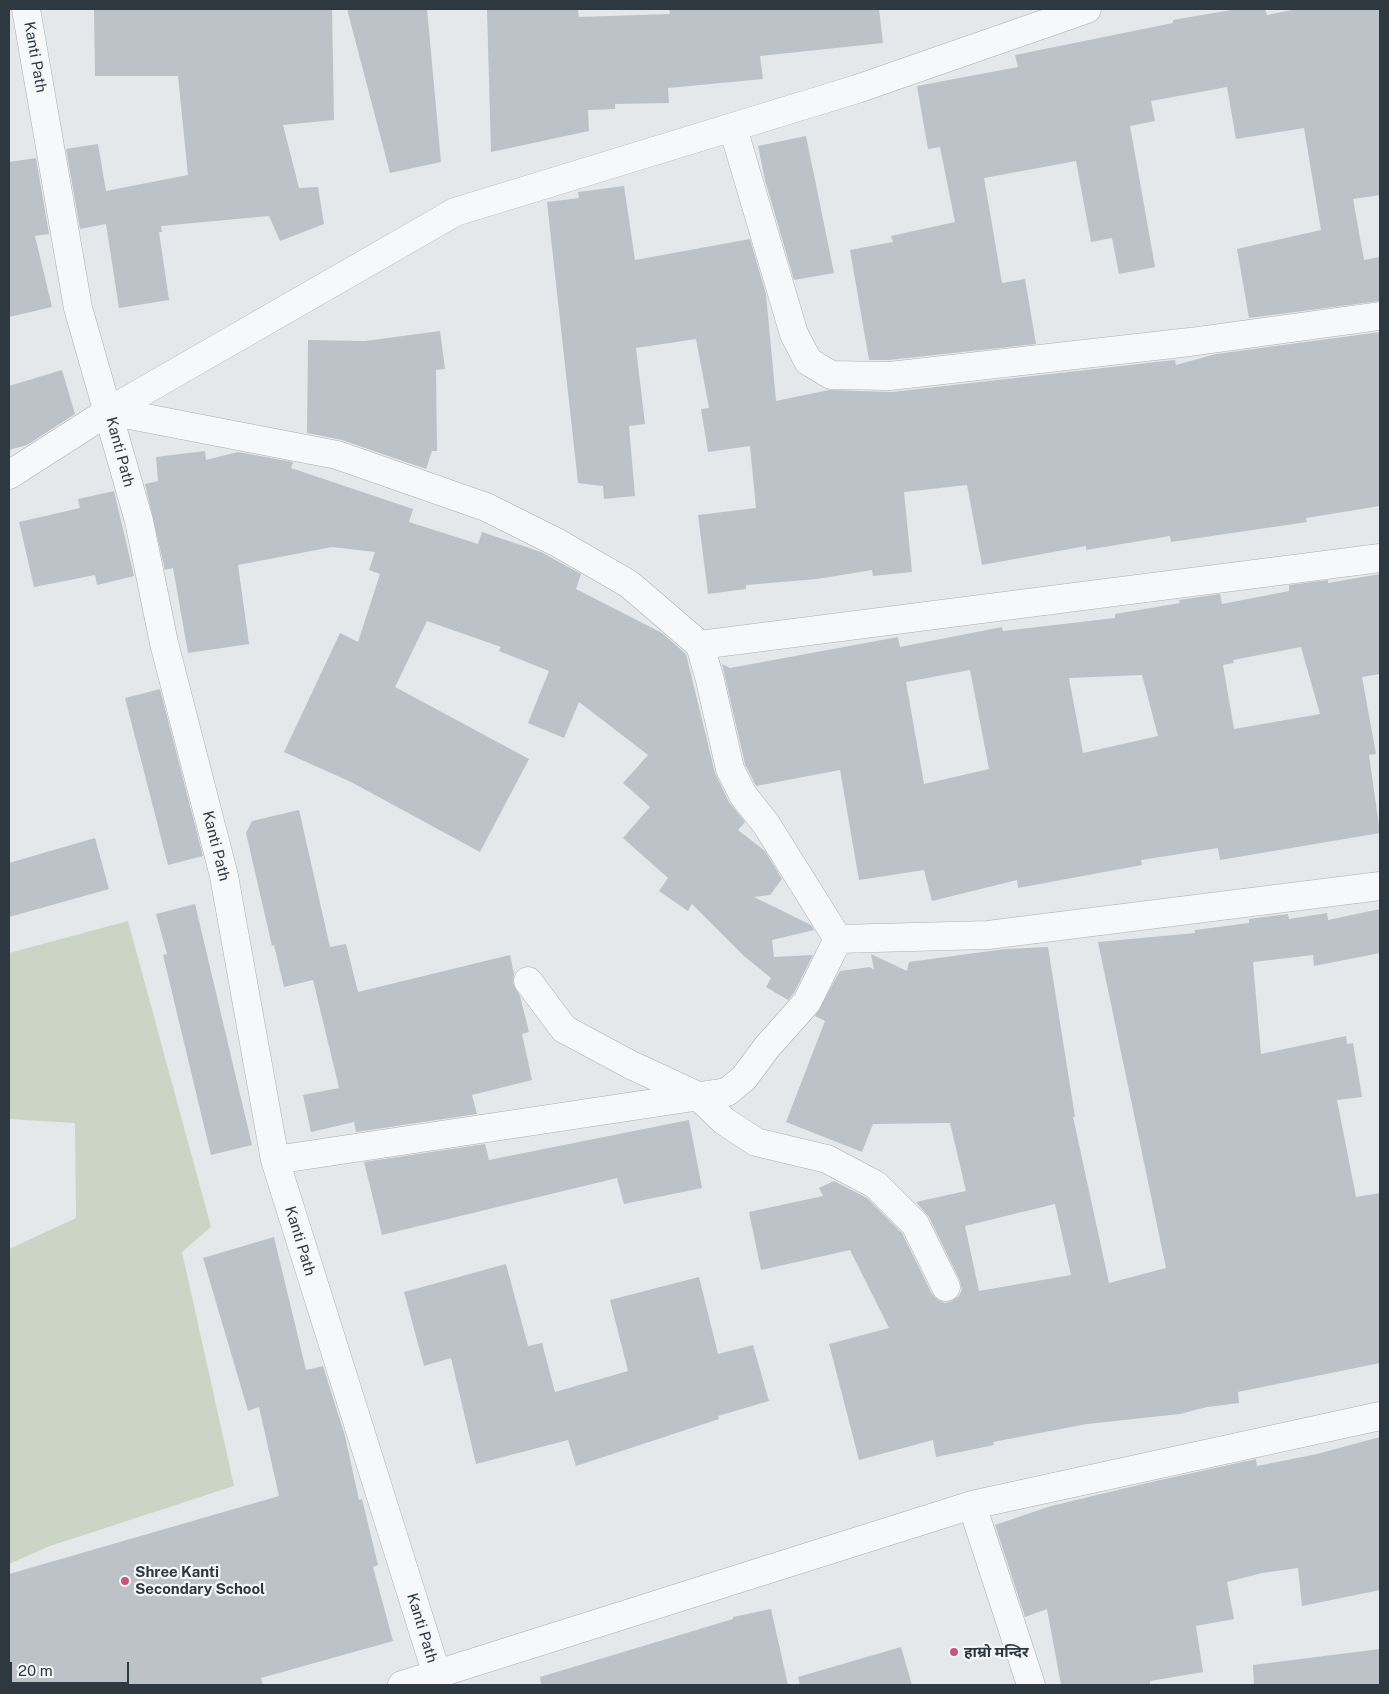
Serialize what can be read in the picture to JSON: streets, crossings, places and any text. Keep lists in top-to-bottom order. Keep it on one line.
{"streets":{"street":["Kanti Path"]},"places":["Shree Kanti Secondary School","हाम्रो मन्दिर"],"scale_bar":"20 m"}
